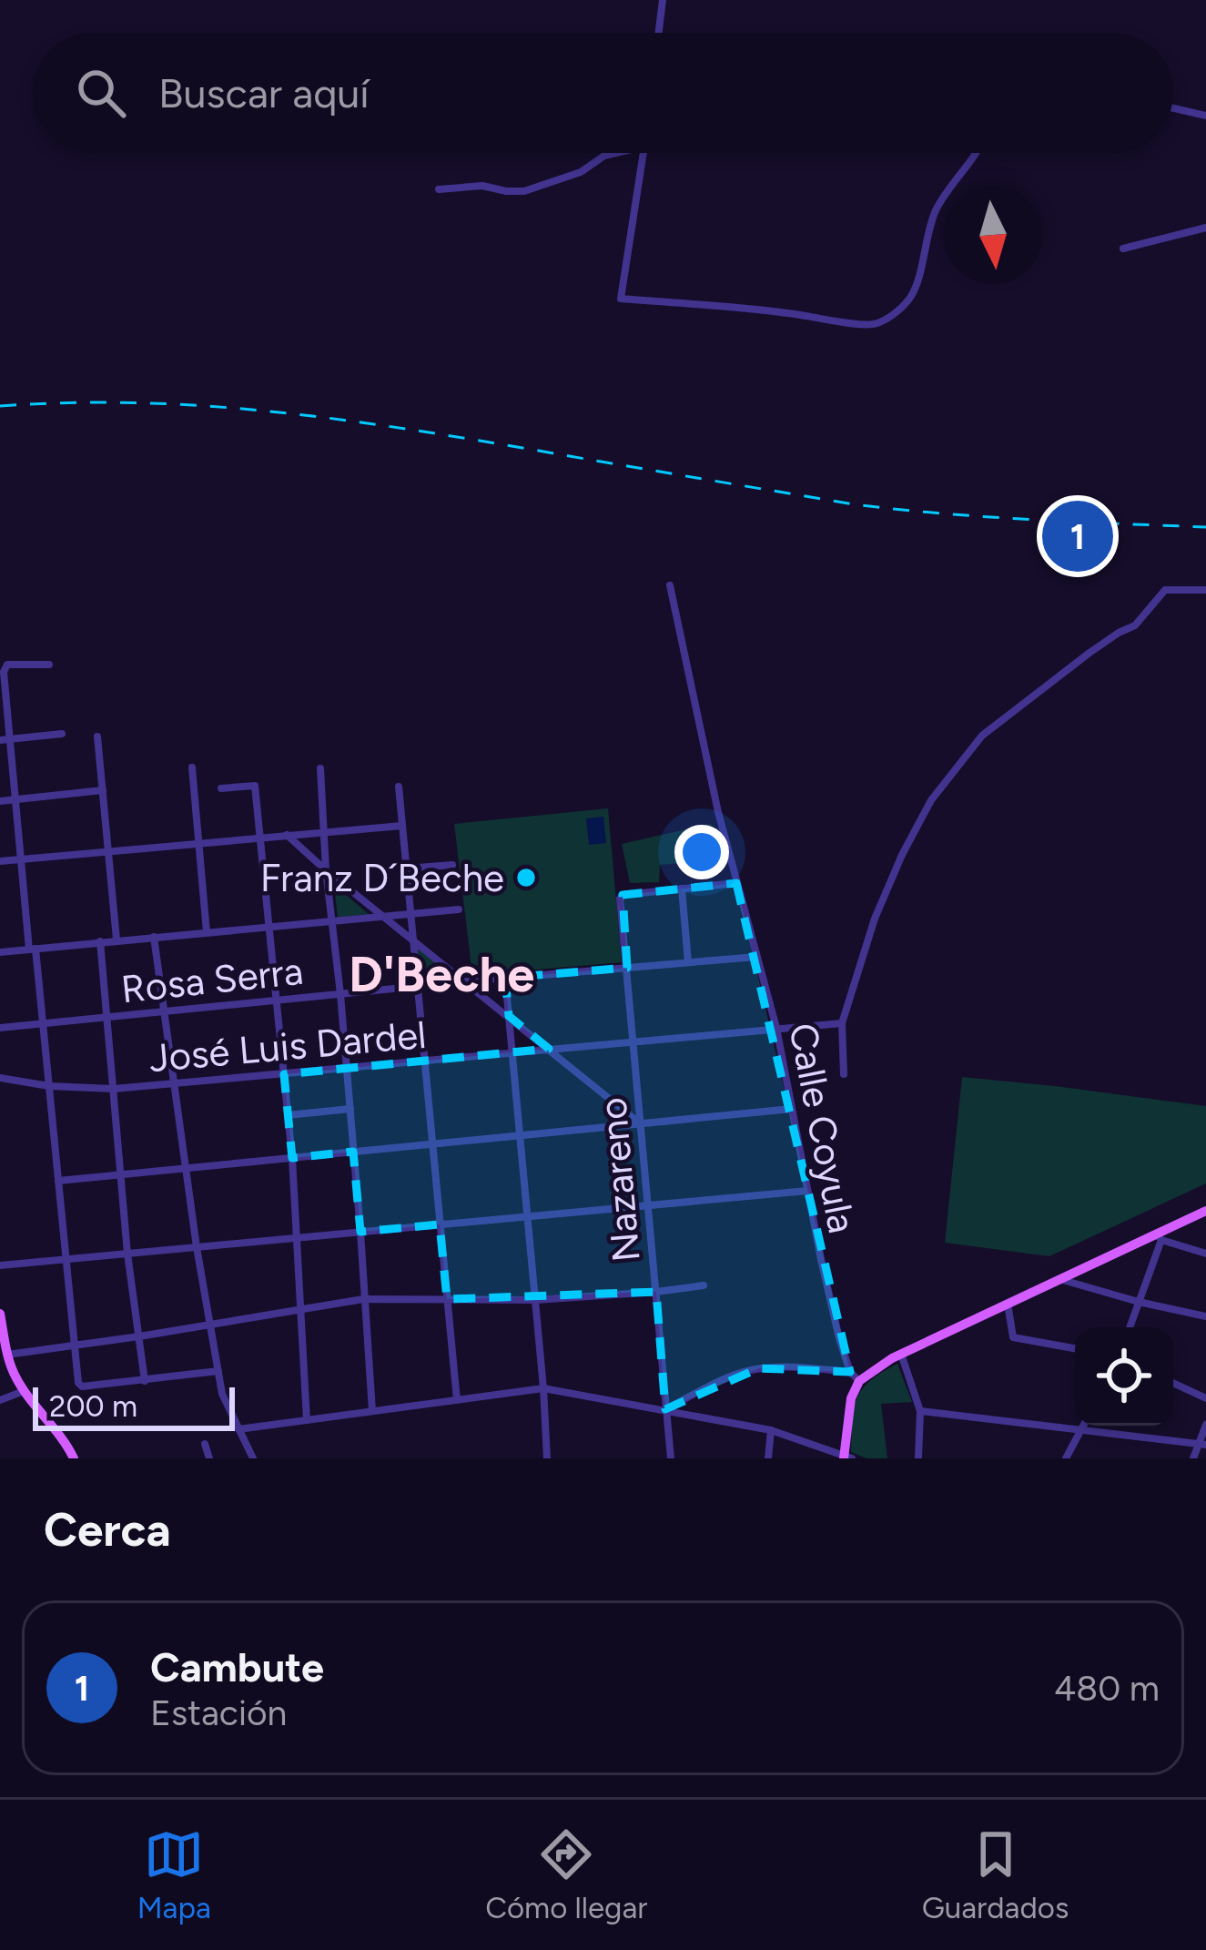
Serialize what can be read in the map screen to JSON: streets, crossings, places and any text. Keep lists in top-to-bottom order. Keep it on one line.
{"streets":{"street":["Rosa Serra","José Luis Dardel","Calle Coyula","Nazareno"]},"crossings":[["Rosa Serra","Calle Coyula"],["Rosa Serra","Nazareno"],["José Luis Dardel","Calle Coyula"],["José Luis Dardel","Nazareno"]],"districts":["D'Beche"],"places":["Franz D´Beche"],"scale_bar":"200 m","north":"bottom","page":{"search":"Buscar aquí","pins":"1","scale":"200 m","heading":"Cerca","list":[{"mark":"1","name":"Cambute","note":"Estación","value":"480 m"}],"nav":["Mapa","Cómo llegar","Guardados"]}}
